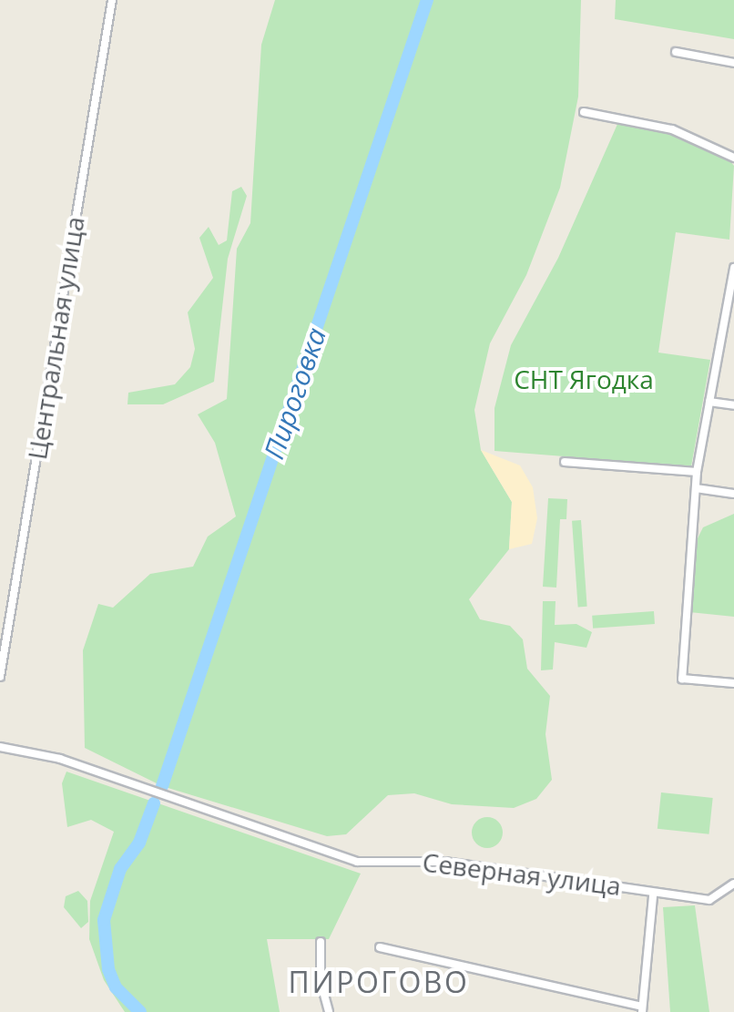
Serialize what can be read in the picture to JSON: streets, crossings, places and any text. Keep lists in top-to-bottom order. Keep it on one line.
{"streets":{"street":["Центральная улица","Северная улица"]},"districts":["ПИРОГОВО"],"water":["Пироговка"],"parks":["СНТ Ягодка"]}
